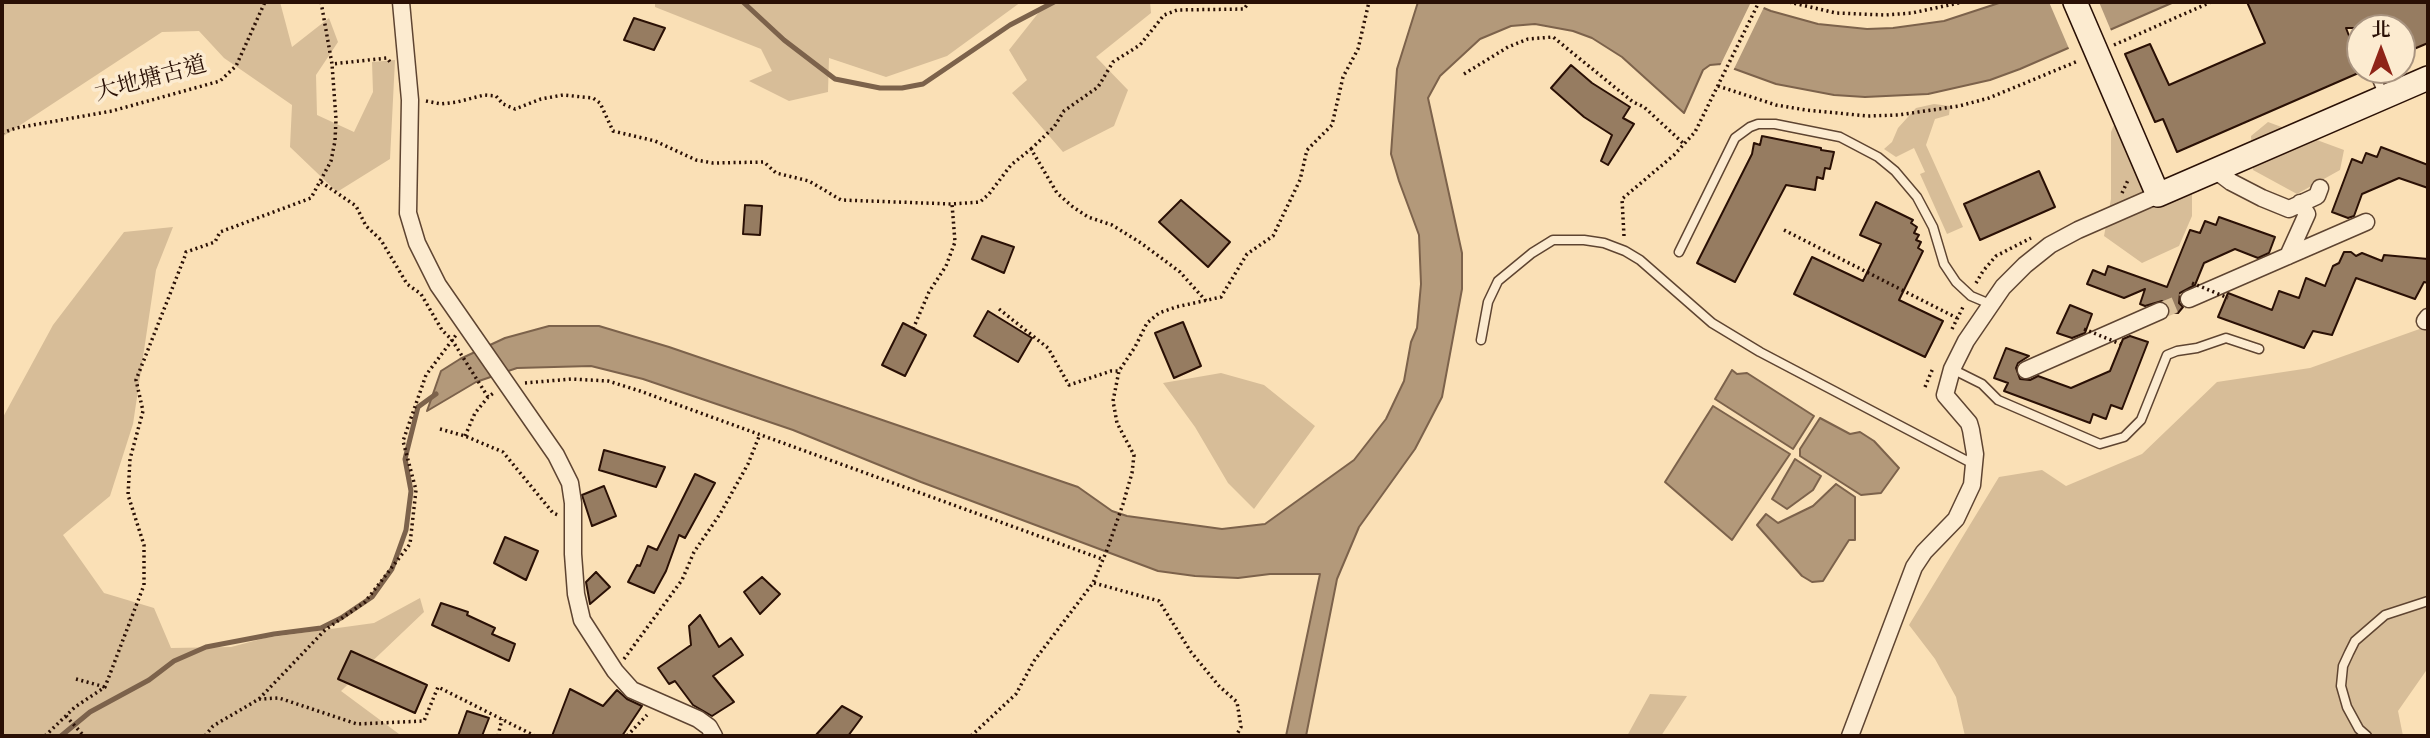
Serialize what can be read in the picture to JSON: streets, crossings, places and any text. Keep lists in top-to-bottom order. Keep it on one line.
{"streets":{"path":["大地塘古道"]},"north":"top"}
